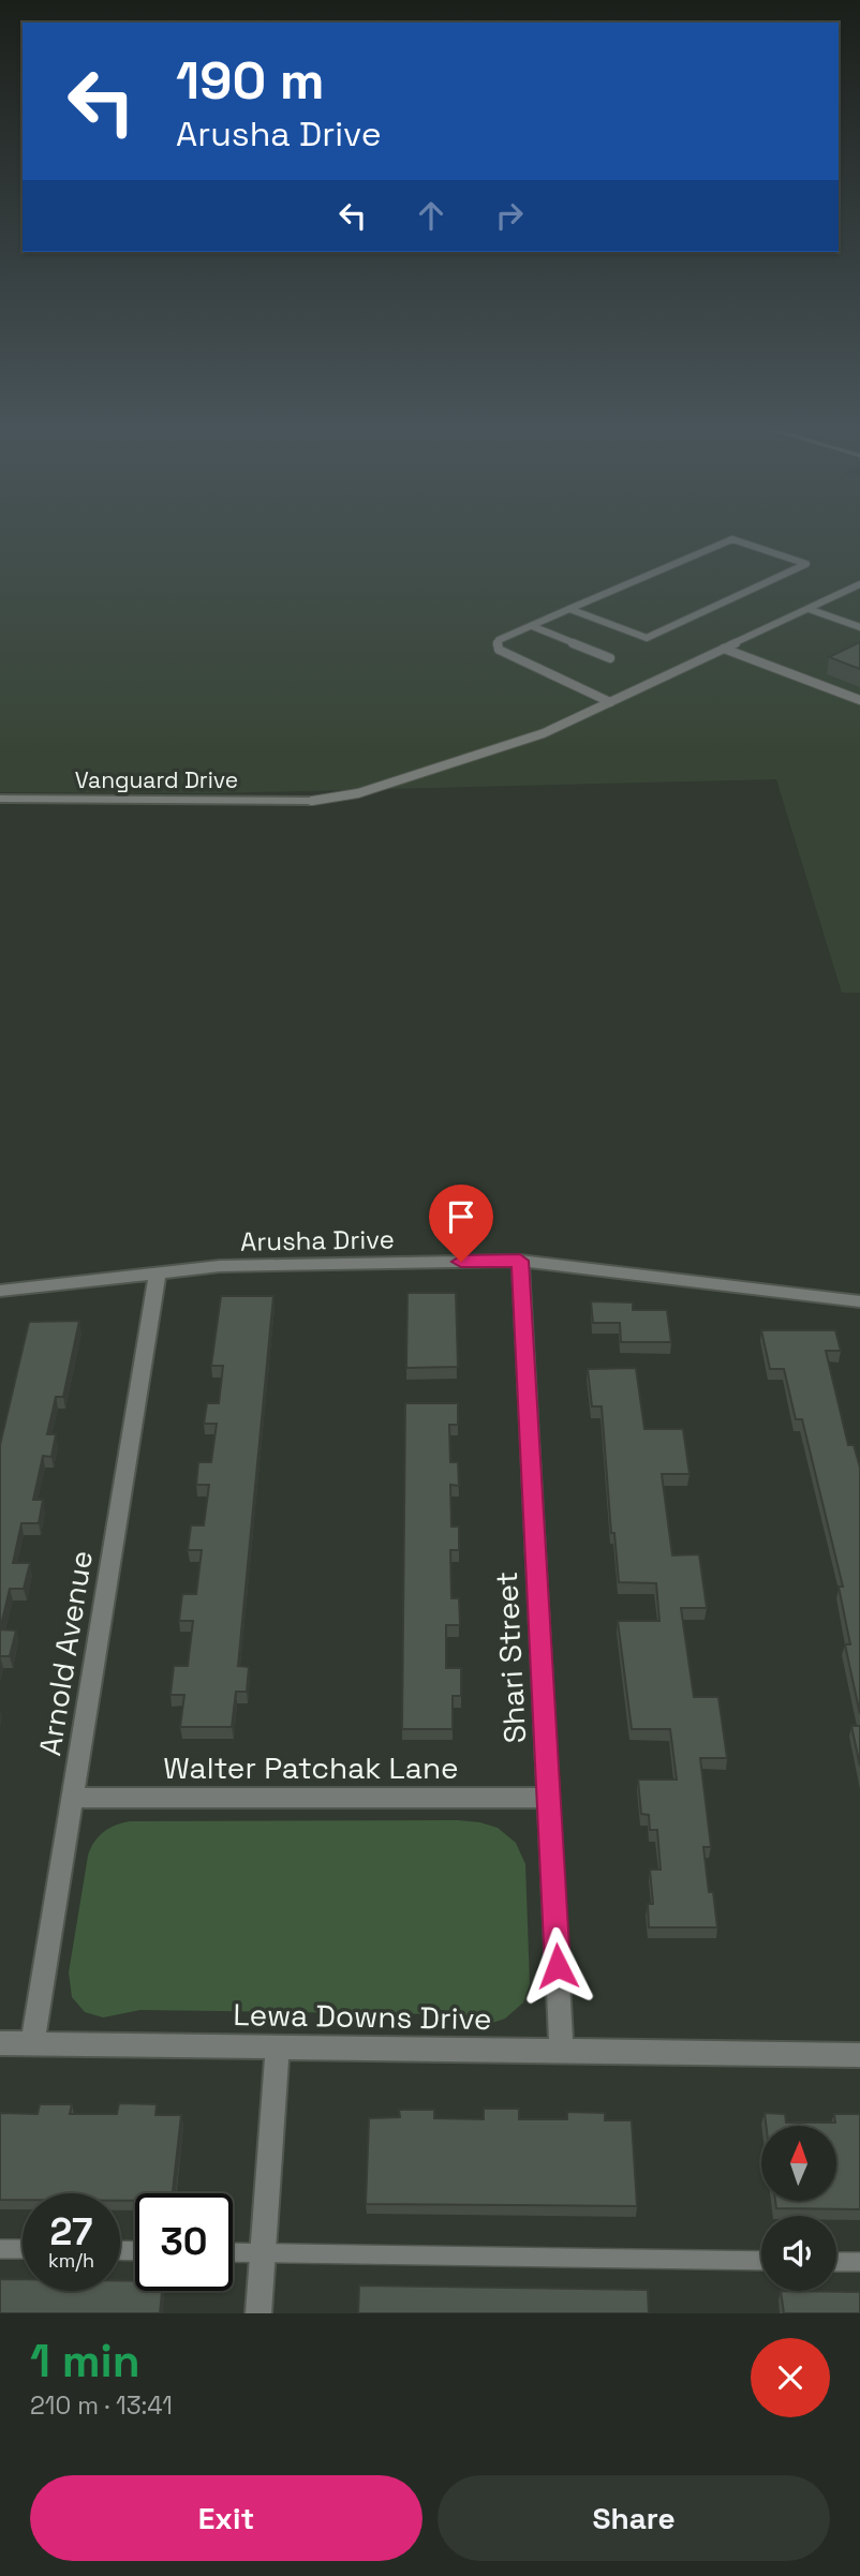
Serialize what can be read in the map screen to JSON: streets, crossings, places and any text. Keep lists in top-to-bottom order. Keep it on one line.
{"streets":{"street":["Vanguard Drive","Arusha Drive","Arnold Avenue","Shari Street","Walter Patchak Lane","Lewa Downs Drive"]},"crossings":[["Arusha Drive","Arnold Avenue"],["Arusha Drive","Shari Street"],["Arnold Avenue","Walter Patchak Lane"],["Arnold Avenue","Lewa Downs Drive"],["Shari Street","Walter Patchak Lane"],["Shari Street","Lewa Downs Drive"]],"north":"top","page":{"turn":["190 m","Arusha Drive"],"speed":"27 km/h","limit":"30","heading":["1 min","210 m · 13:41"],"buttons":["Exit","Share"]}}
